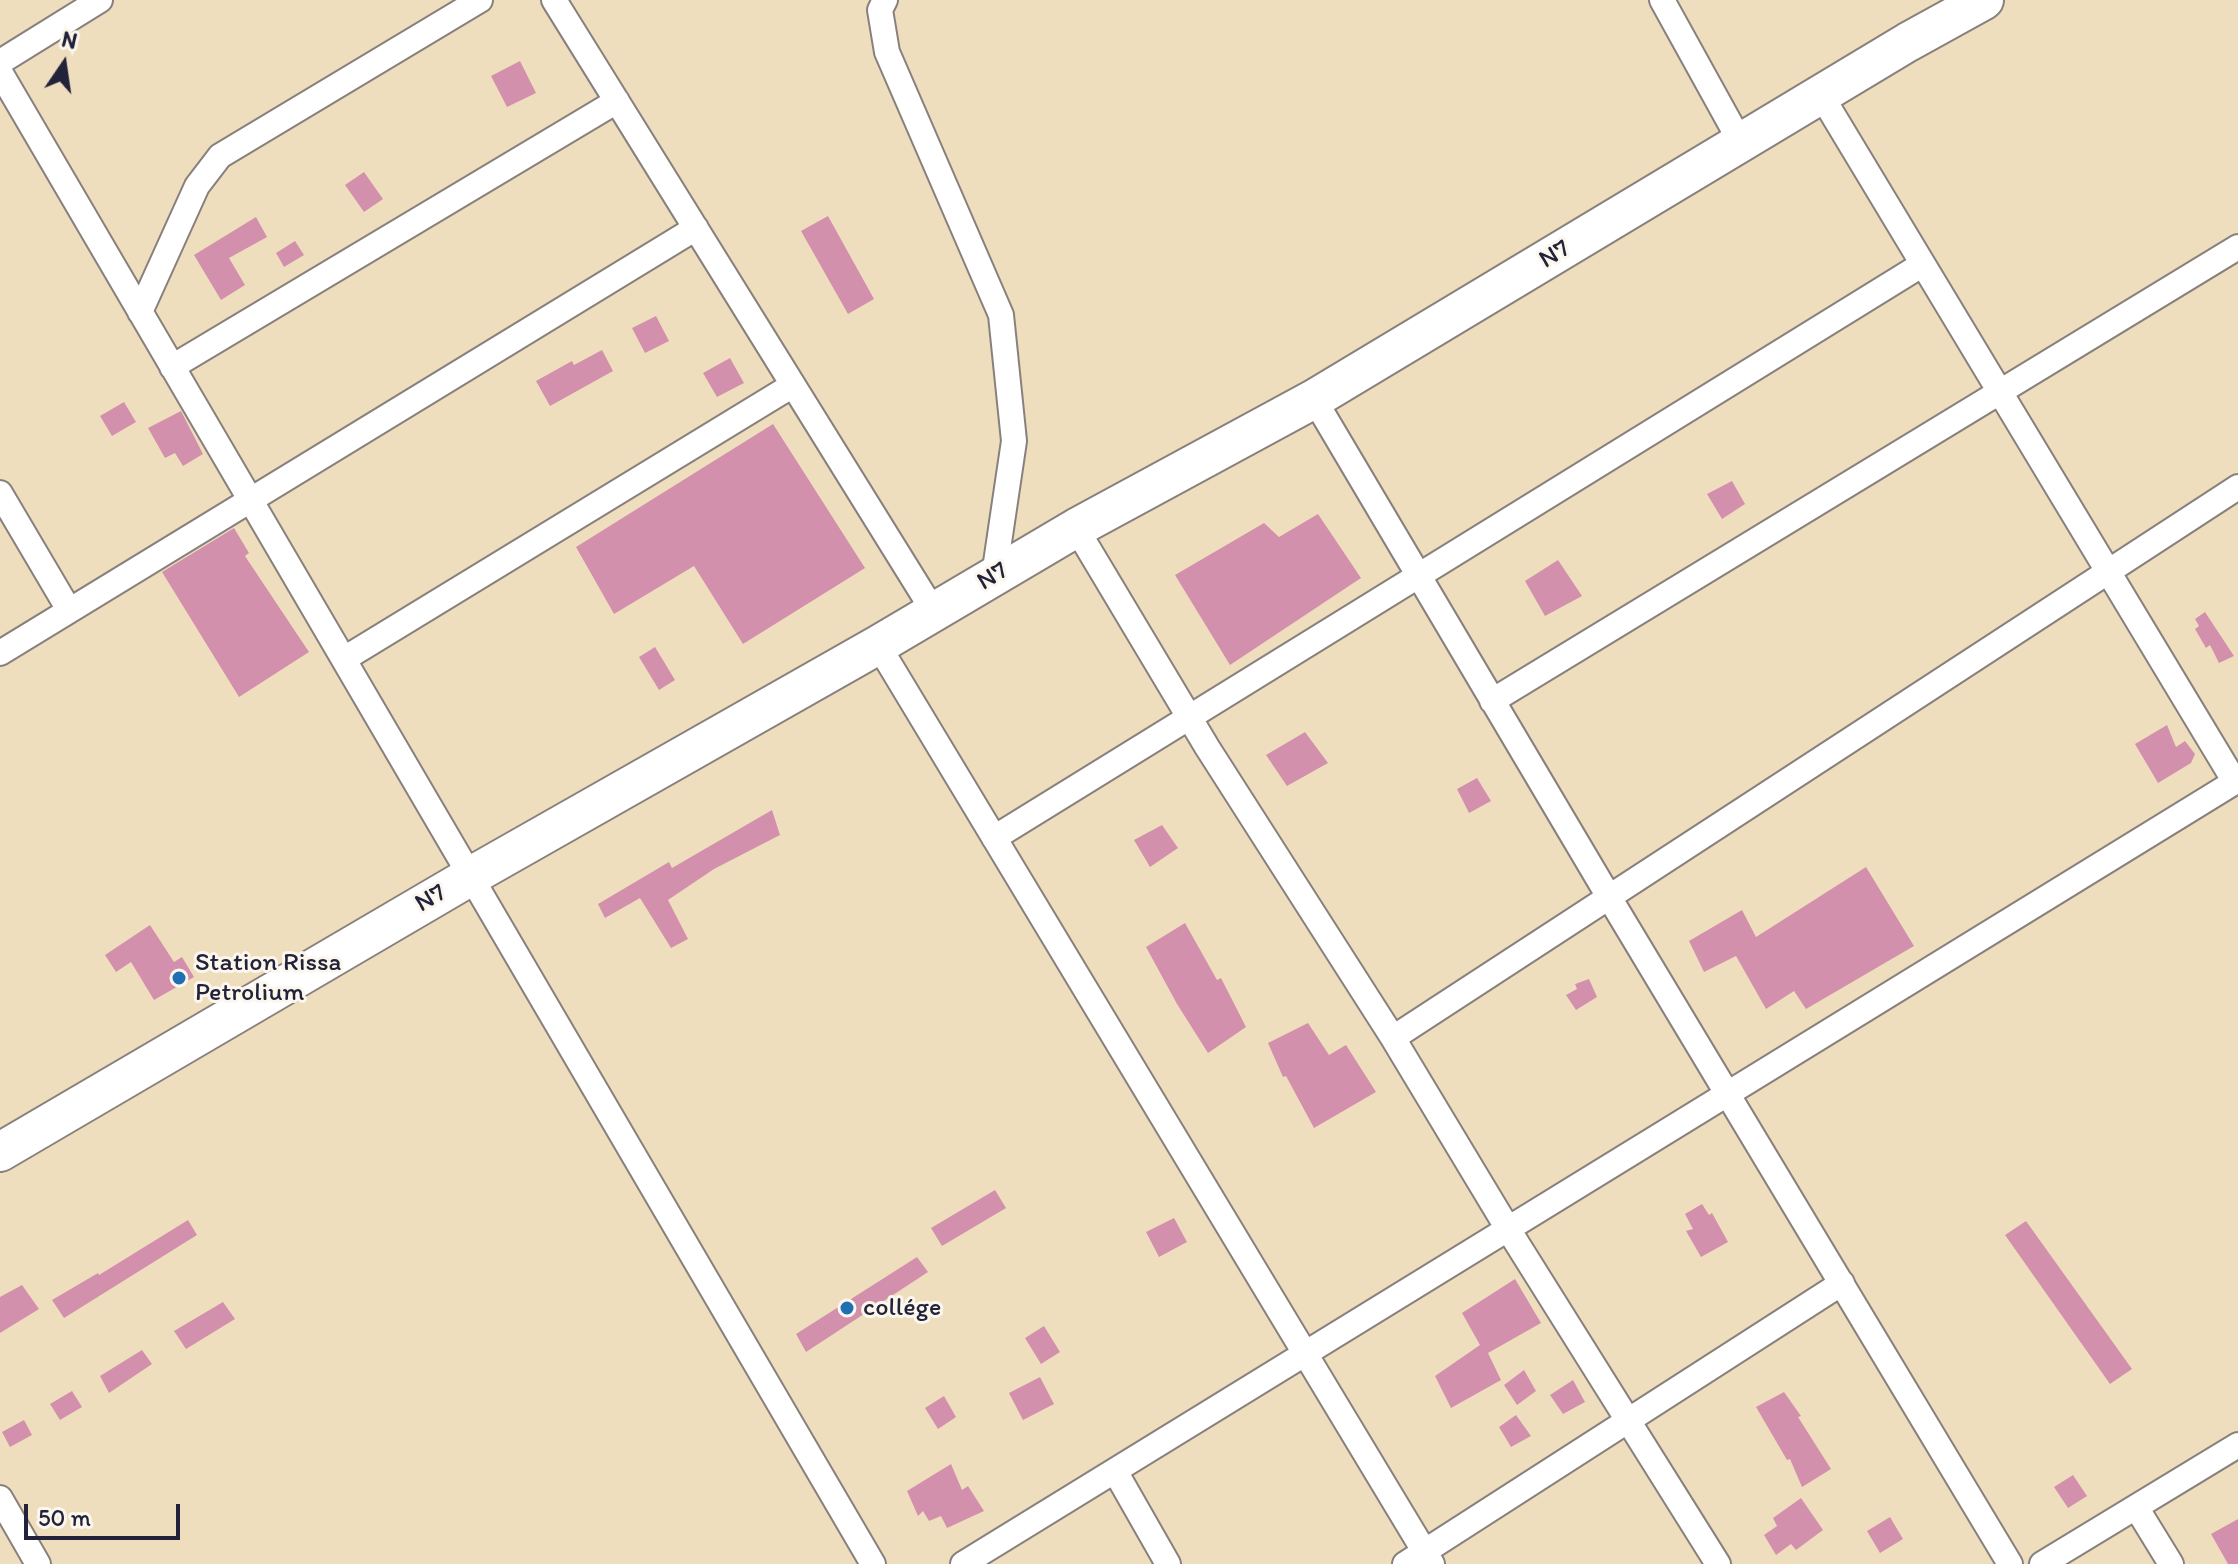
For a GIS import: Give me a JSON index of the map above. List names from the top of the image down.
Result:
{
  "streets": {
    "main road": ["N7"]
  },
  "places": ["Station Rissa Petrolium", "collége"],
  "scale_bar": "50 m",
  "north": "top"
}
